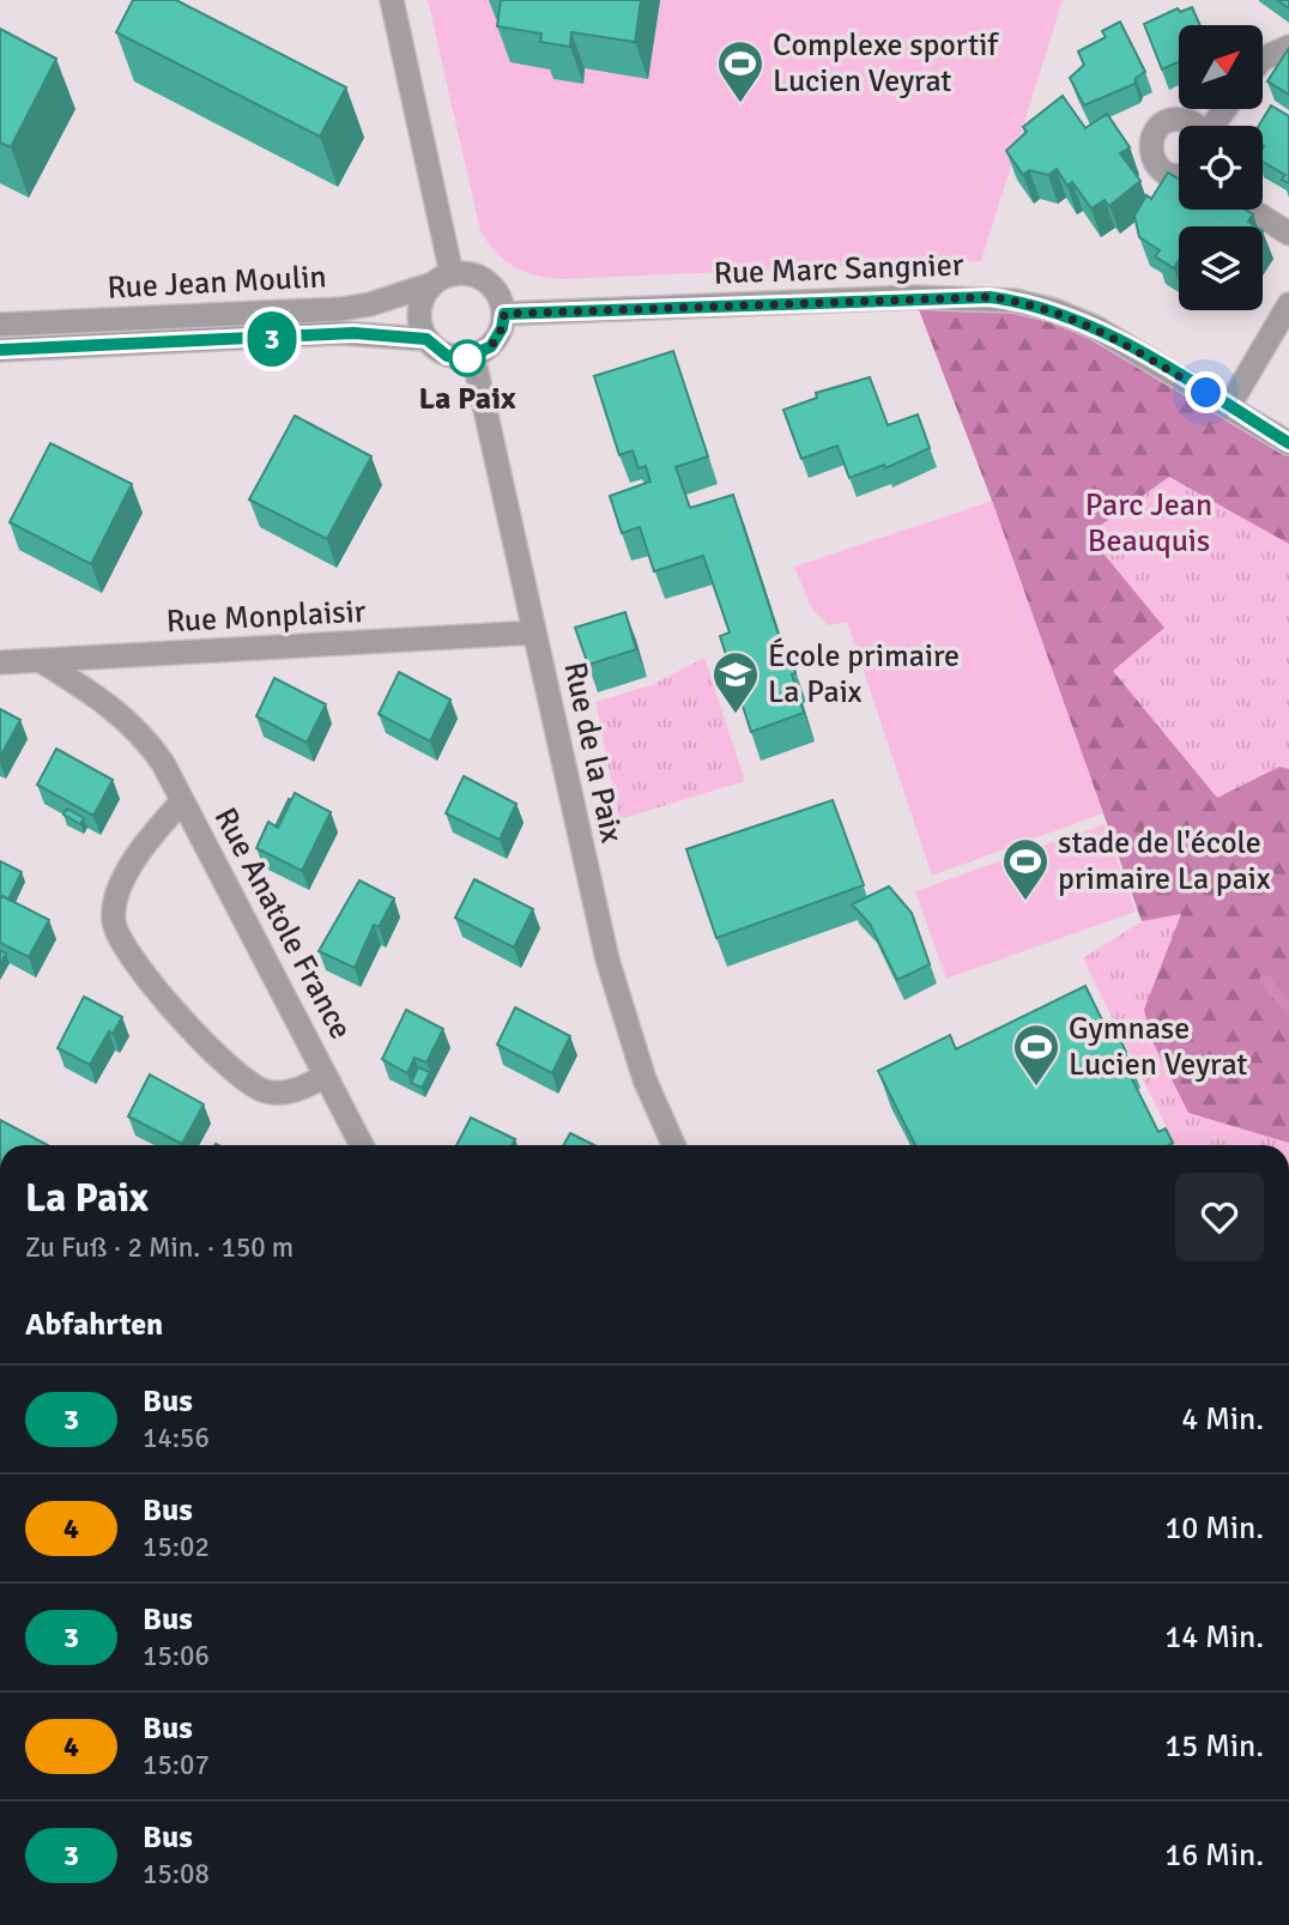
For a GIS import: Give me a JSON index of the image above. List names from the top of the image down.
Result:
{
  "streets": {
    "street": [
      "Rue Marc Sangnier",
      "Rue Jean Moulin",
      "Rue Monplaisir",
      "Rue de la Paix",
      "Rue Anatole France"
    ]
  },
  "crossings": [
    ["Rue Marc Sangnier", "Rue Jean Moulin"],
    ["Rue Marc Sangnier", "Rue de la Paix"],
    ["Rue Jean Moulin", "Rue de la Paix"],
    ["Rue Monplaisir", "Rue de la Paix"],
    ["Rue Monplaisir", "Rue Anatole France"]
  ],
  "parks": ["Parc Jean Beauquis"],
  "places": {
    "sports": ["Complexe sportif Lucien Veyrat", "stade de l'école primaire La paix", "Gymnase Lucien Veyrat"],
    "other": ["La Paix"],
    "school or university": ["École primaire La Paix"]
  },
  "lines": ["bus line 3"],
  "north": "top right",
  "page": {
    "on_map": "3",
    "heading": [
      ["La Paix", "Zu Fuß · 2 Min. · 150 m"],
      "Abfahrten"
    ],
    "list": [
      {
        "mark": "3",
        "name": "Bus",
        "note": "14:56",
        "value": "4 Min."
      },
      {
        "mark": "4",
        "name": "Bus",
        "note": "15:02",
        "value": "10 Min."
      },
      {
        "mark": "3",
        "name": "Bus",
        "note": "15:06",
        "value": "14 Min."
      },
      {
        "mark": "4",
        "name": "Bus",
        "note": "15:07",
        "value": "15 Min."
      },
      {
        "mark": "3",
        "name": "Bus",
        "note": "15:08",
        "value": "16 Min."
      }
    ]
  }
}
